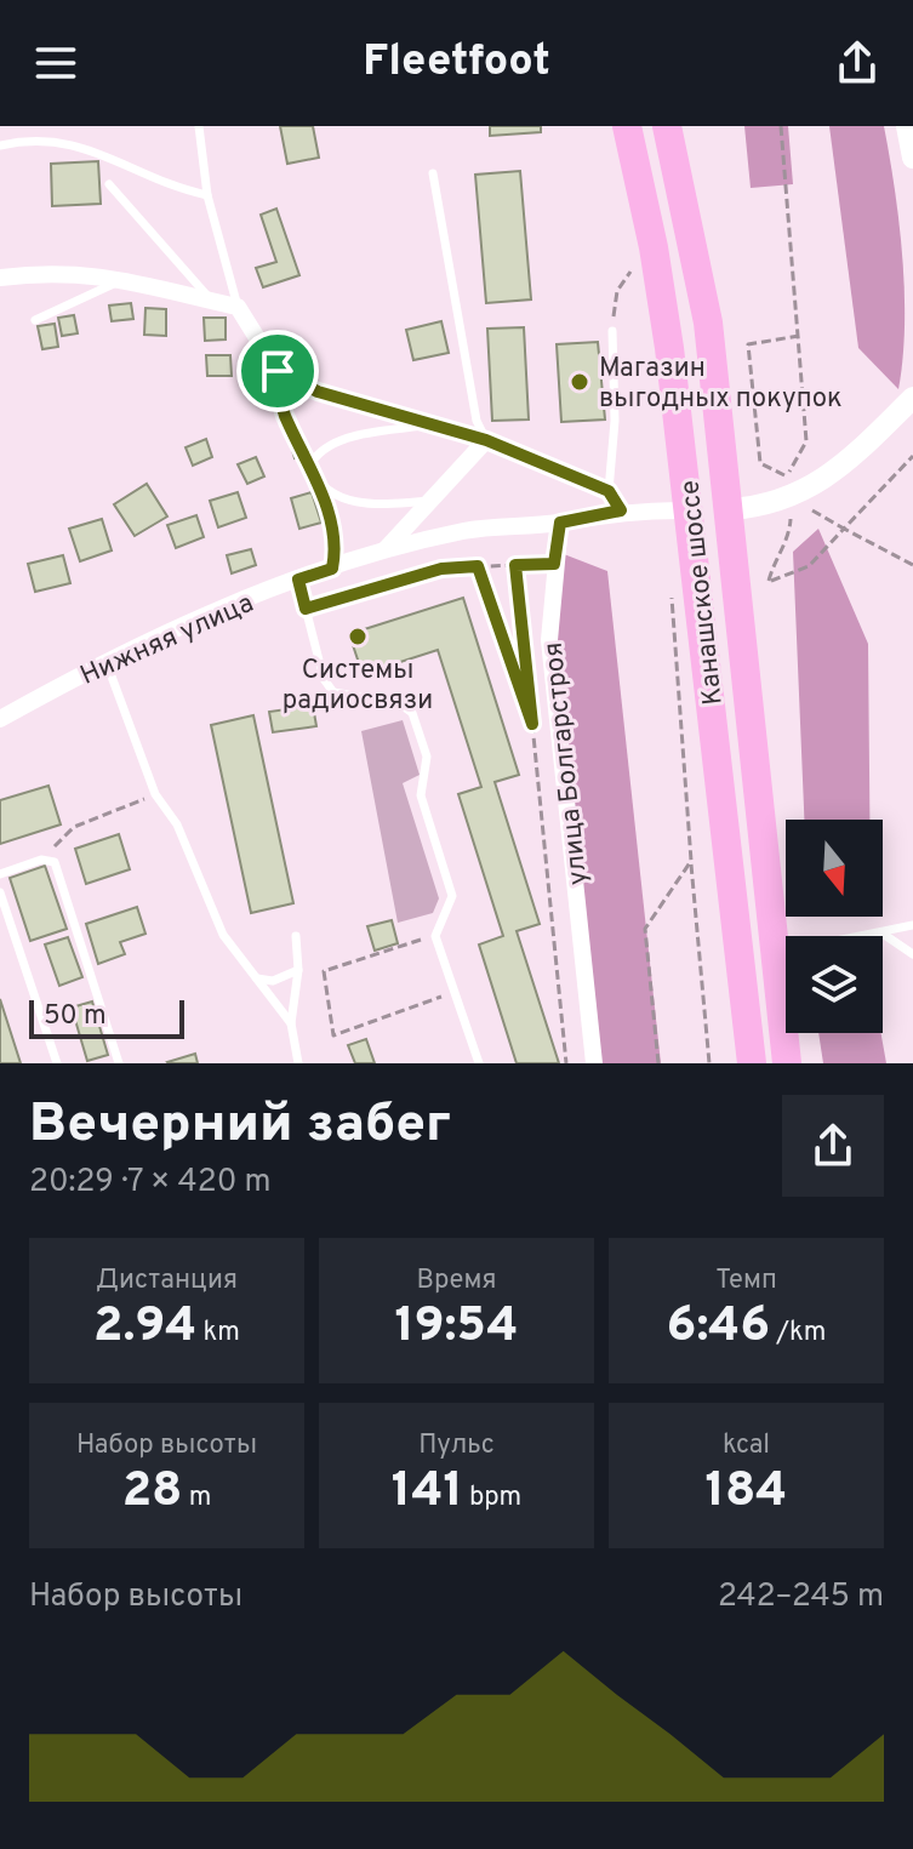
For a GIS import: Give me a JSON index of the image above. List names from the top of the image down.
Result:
{
  "streets": {
    "main road": ["Канашское шоссе"],
    "street": ["Нижняя улица", "улица Болгарстроя"]
  },
  "crossings": [
    ["Канашское шоссе", "Нижняя улица"],
    ["Нижняя улица", "улица Болгарстроя"]
  ],
  "places": ["Магазин выгодных покупок", "Системы радиосвязи"],
  "scale_bar": "50 m",
  "north": "bottom",
  "page": {
    "header": "Fleetfoot",
    "scale": "50 m",
    "heading": ["Вечерний забег", "20:29 · 7 × 420 m"],
    "stats": [
      ["Дистанция", "2.94 km"],
      ["Время", "19:54"],
      ["Темп", "6:46 /km"],
      ["Набор высоты", "28 m"],
      ["Пульс", "141 bpm"],
      ["kcal", "184"]
    ],
    "chart": ["Набор высоты", "242–245 m"]
  }
}
